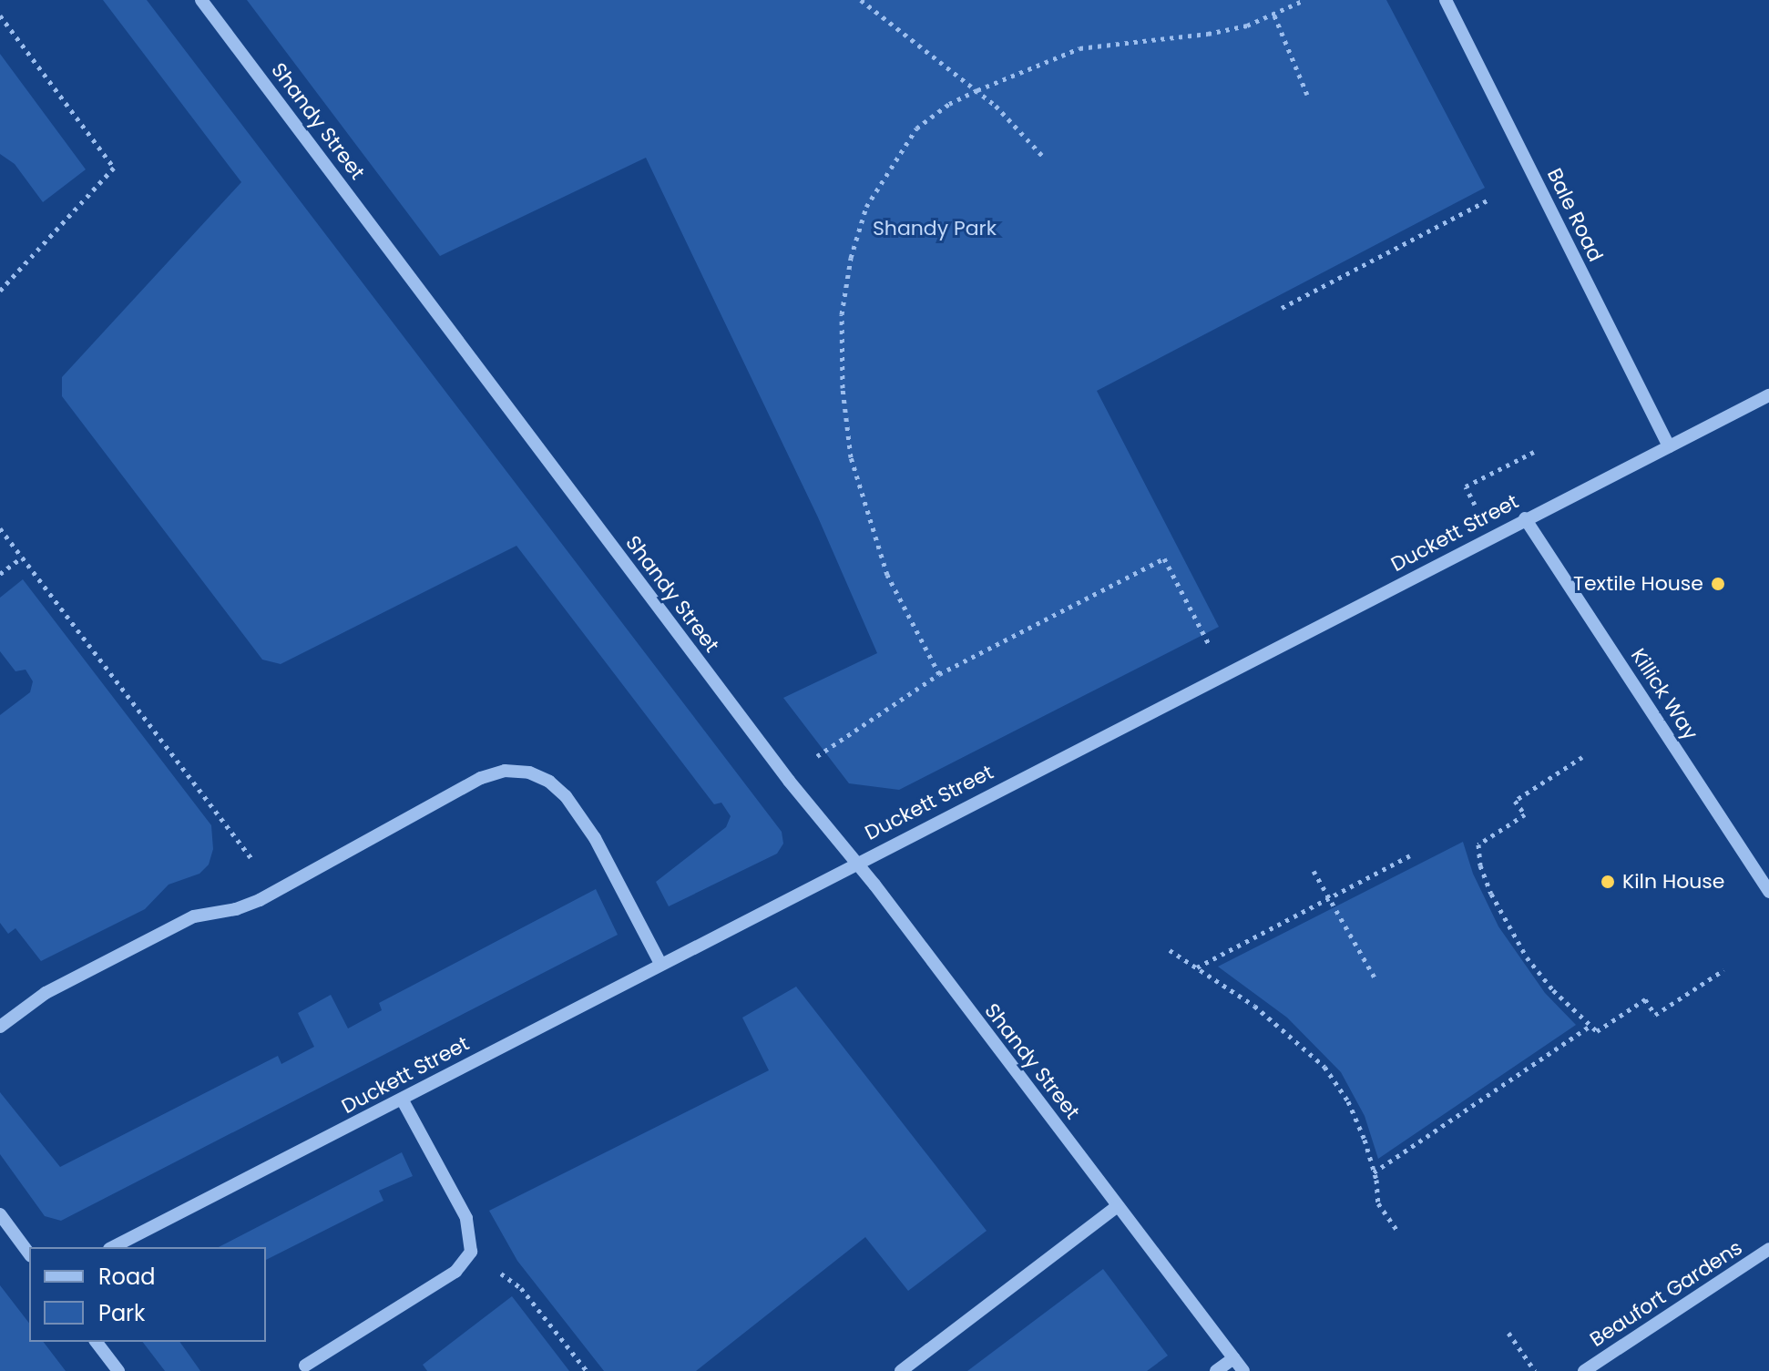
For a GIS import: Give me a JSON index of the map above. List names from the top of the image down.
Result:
{
  "streets": {
    "street": [
      "Shandy Street",
      "Bale Road",
      "Duckett Street",
      "Killick Way",
      "Beaufort Gardens"
    ]
  },
  "crossings": [
    ["Shandy Street", "Duckett Street"],
    ["Bale Road", "Duckett Street"],
    ["Duckett Street", "Killick Way"]
  ],
  "parks": ["Shandy Park"],
  "places": ["Textile House", "Kiln House"],
  "legend": ["Road", "Park"]
}
